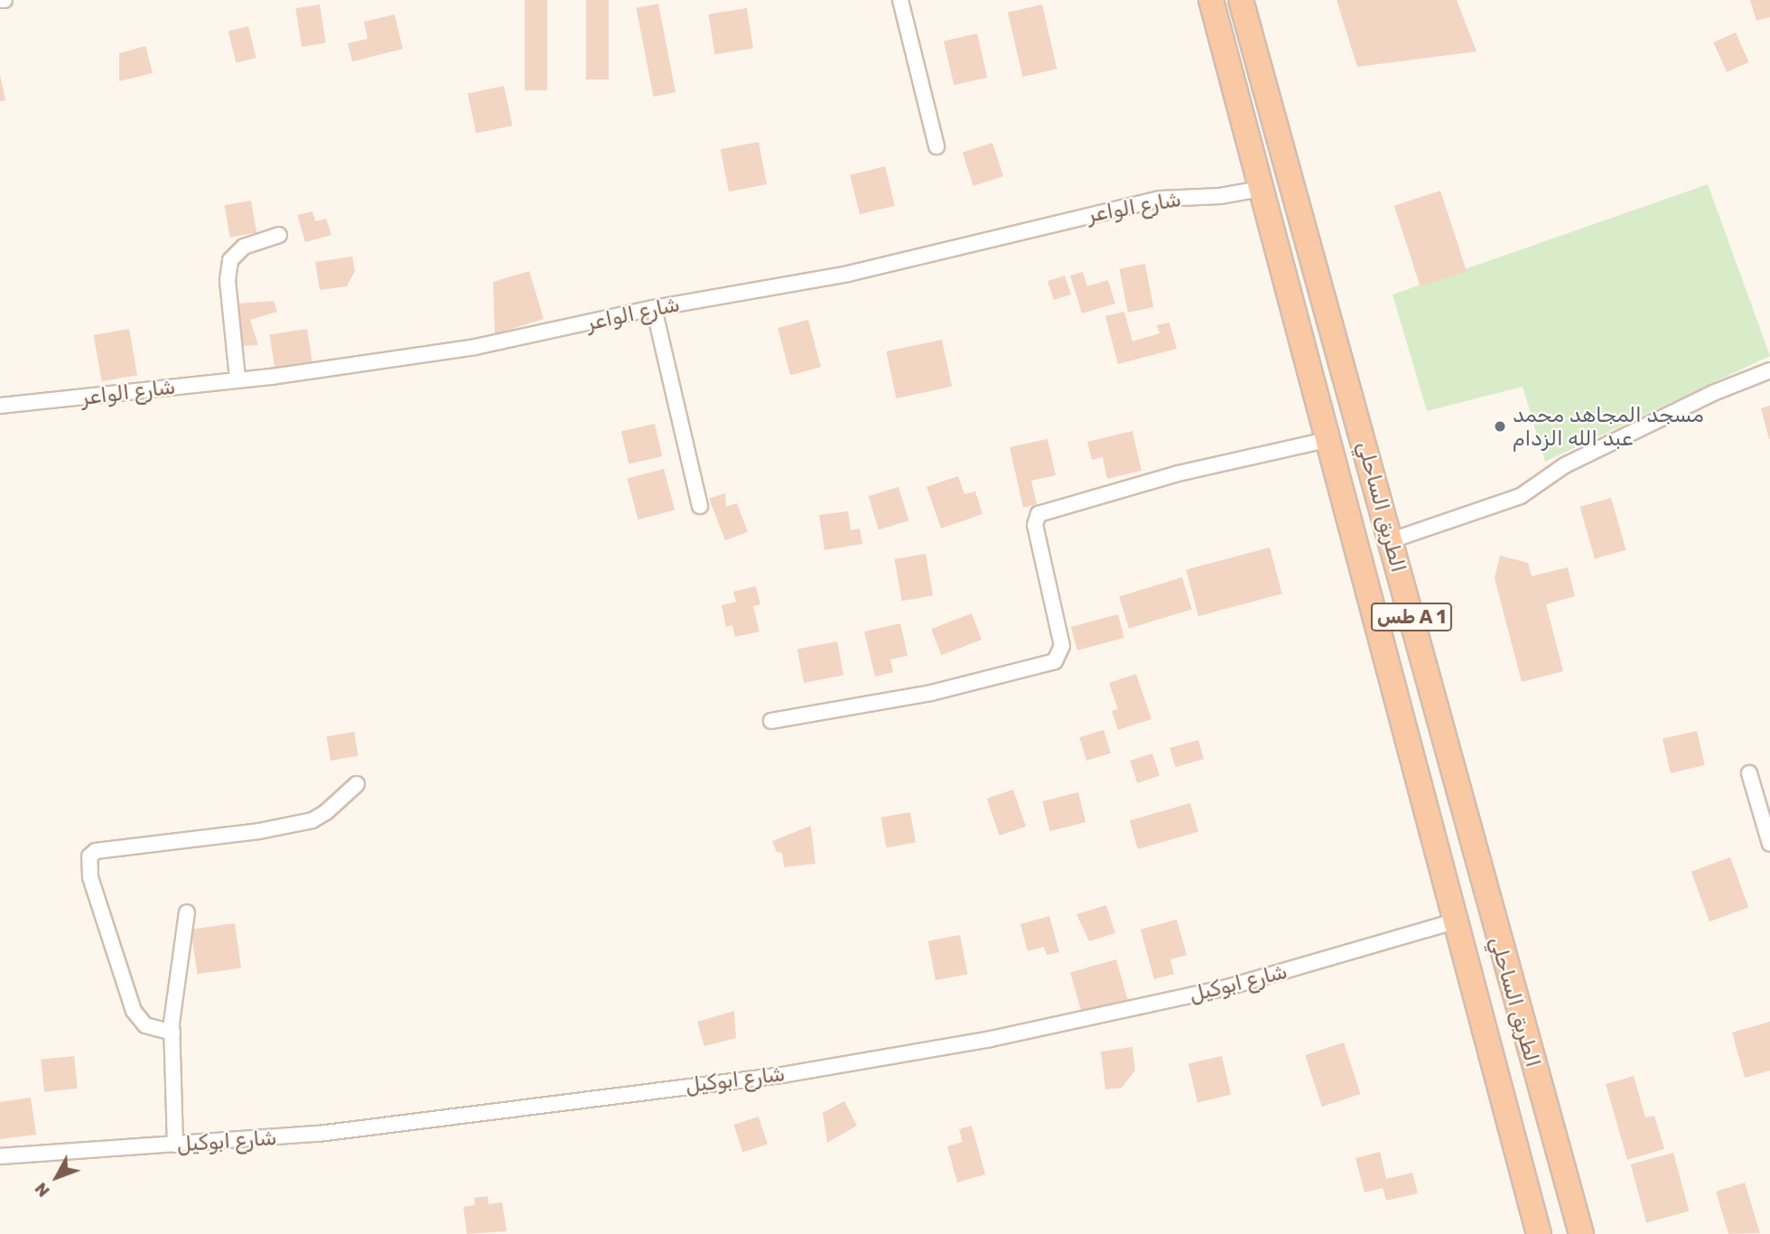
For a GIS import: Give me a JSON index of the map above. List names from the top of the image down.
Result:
{
  "streets": {
    "highway": ["الطريق الساحلي", "طس A 1"],
    "street": ["شارع الواعر", "شارع ابوكيل"]
  },
  "crossings": [
    ["شارع الواعر", "الطريق الساحلي"],
    ["الطريق الساحلي", "شارع ابوكيل"]
  ],
  "places": ["مسجد المجاهد محمد عبد الله الزدام"],
  "north": "bottom left"
}
